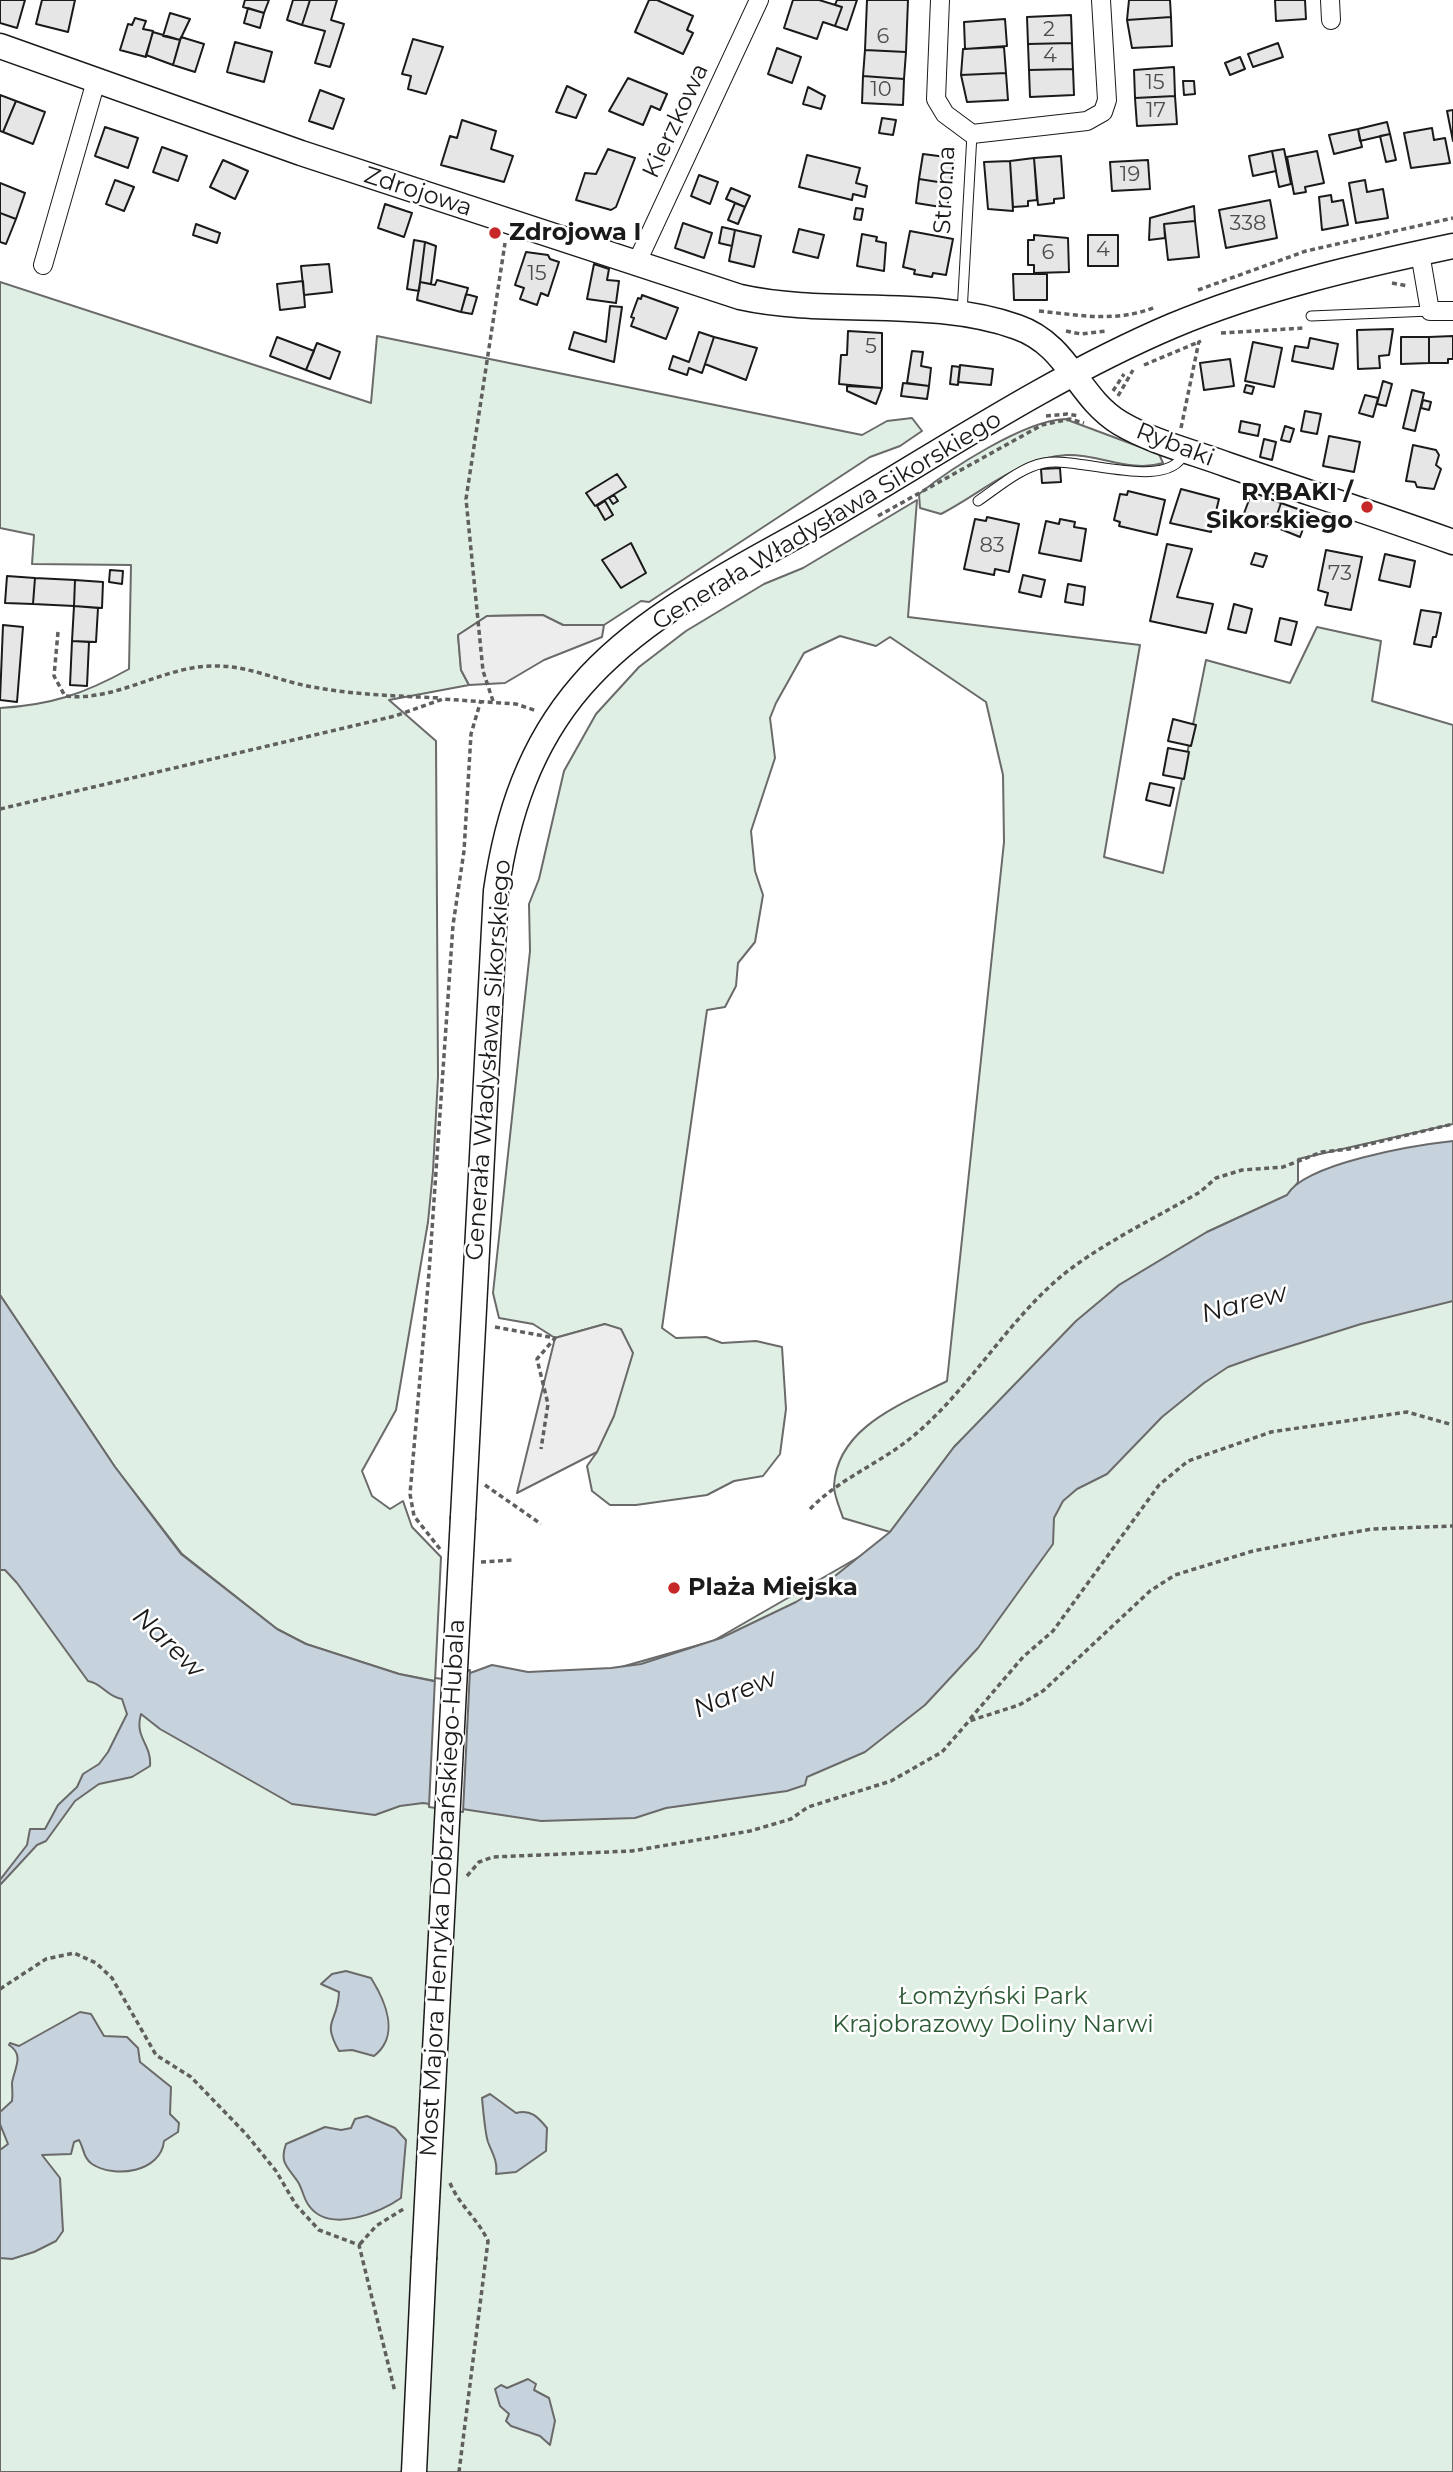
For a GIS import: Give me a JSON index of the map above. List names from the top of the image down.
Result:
{
  "streets": {
    "street": [
      "Kierzkowa",
      "Stroma",
      "Zdrojowa",
      "Rybaki",
      "Generała Władysława Sikorskiego",
      "Most Majora Henryka Dobrzańskiego-Hubala"
    ]
  },
  "crossings": [
    ["Kierzkowa", "Zdrojowa"],
    ["Stroma", "Zdrojowa"],
    ["Zdrojowa", "Rybaki"],
    ["Zdrojowa", "Generała Władysława Sikorskiego"],
    ["Rybaki", "Generała Władysława Sikorskiego"],
    ["Generała Władysława Sikorskiego", "Most Majora Henryka Dobrzańskiego-Hubala"]
  ],
  "water": ["Narew"],
  "parks": ["Łomżyński Park Krajobrazowy Doliny Narwi"],
  "places": ["Zdrojowa I", "RYBAKI / Sikorskiego", "Plaża Miejska"],
  "house_numbers": [
    "2",
    "6",
    "4",
    "15",
    "10",
    "17",
    "19",
    "338",
    "4",
    "6",
    "15",
    "5",
    "83",
    "73"
  ]
}
